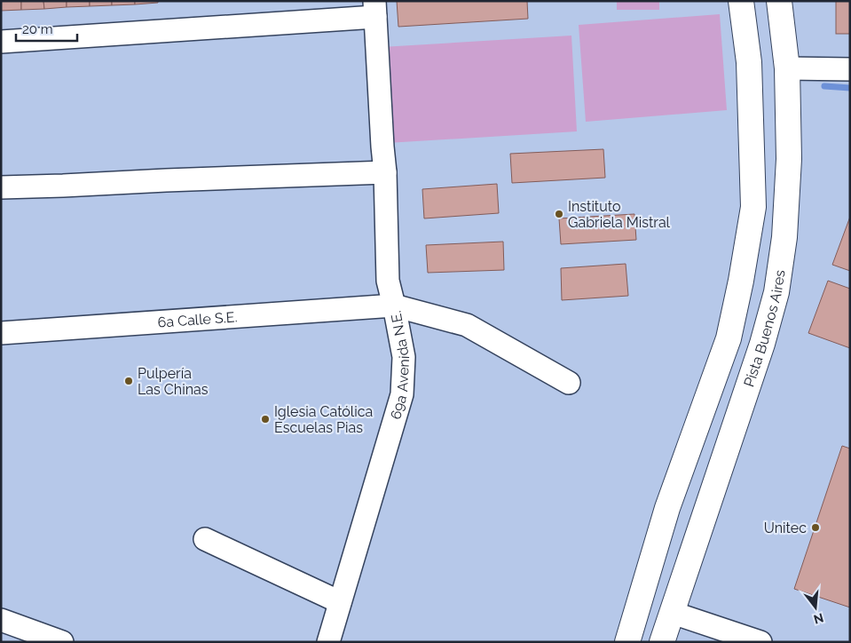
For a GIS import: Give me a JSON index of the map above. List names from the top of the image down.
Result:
{
  "streets": {
    "main road": ["Pista Buenos Aires"],
    "street": ["6a Calle S.E.", "69a Avenida N.E."]
  },
  "crossings": [
    ["6a Calle S.E.", "69a Avenida N.E."]
  ],
  "places": [
    "Instituto Gabriela Mistral",
    "Pulpería Las Chinas",
    "Iglesia Católica Escuelas Pias",
    "Unitec"
  ],
  "scale_bar": "20 m",
  "north": "bottom"
}
